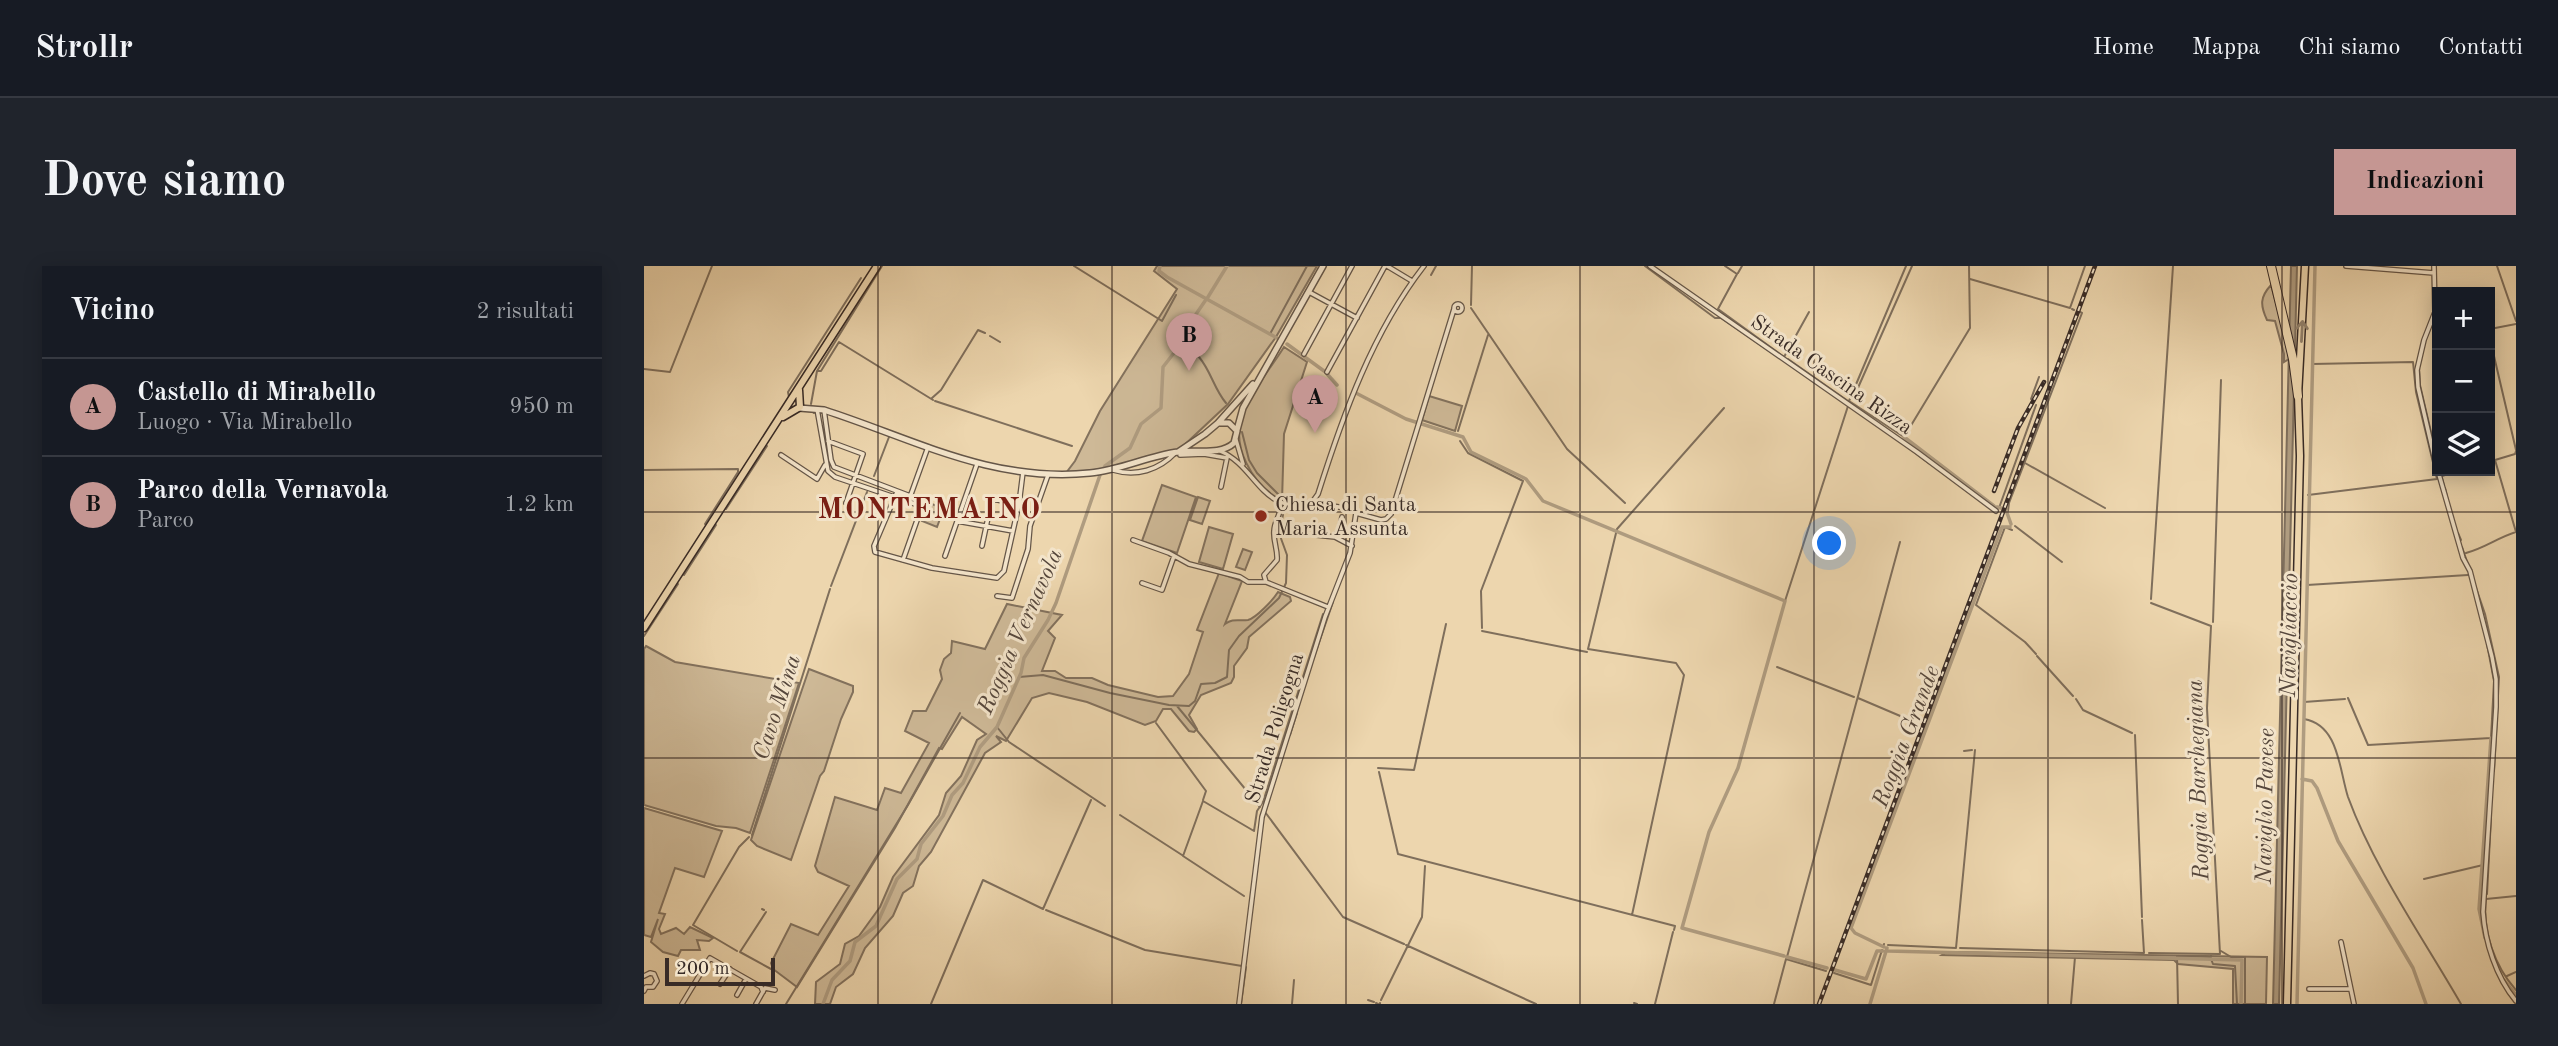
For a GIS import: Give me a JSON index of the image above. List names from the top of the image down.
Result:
{
  "streets": {
    "street": ["Strada Cascina Rizza", "Strada Poligogna"]
  },
  "districts": ["MONTEMAINO"],
  "water": [
    "Roggia Vernavola",
    "Navigliaccio",
    "Cavo Mina",
    "Roggia Grande",
    "Roggia Barchegiana",
    "Naviglio Pavese"
  ],
  "places": ["Chiesa di Santa Maria Assunta"],
  "scale_bar": "200 m",
  "page": {
    "header": "Strollr",
    "nav": [
      "Home",
      "Mappa",
      "Chi siamo",
      "Contatti"
    ],
    "buttons": "Indicazioni",
    "title": "Dove siamo",
    "heading": ["Vicino", "2 risultati"],
    "map_buttons": ["+", "−"],
    "pins": ["B", "A"],
    "list": [
      {
        "mark": "A",
        "name": "Castello di Mirabello",
        "note": "Luogo · Via Mirabello",
        "value": "950 m"
      },
      {
        "mark": "B",
        "name": "Parco della Vernavola",
        "note": "Parco",
        "value": "1.2 km"
      }
    ],
    "scale": "200 m"
  }
}
